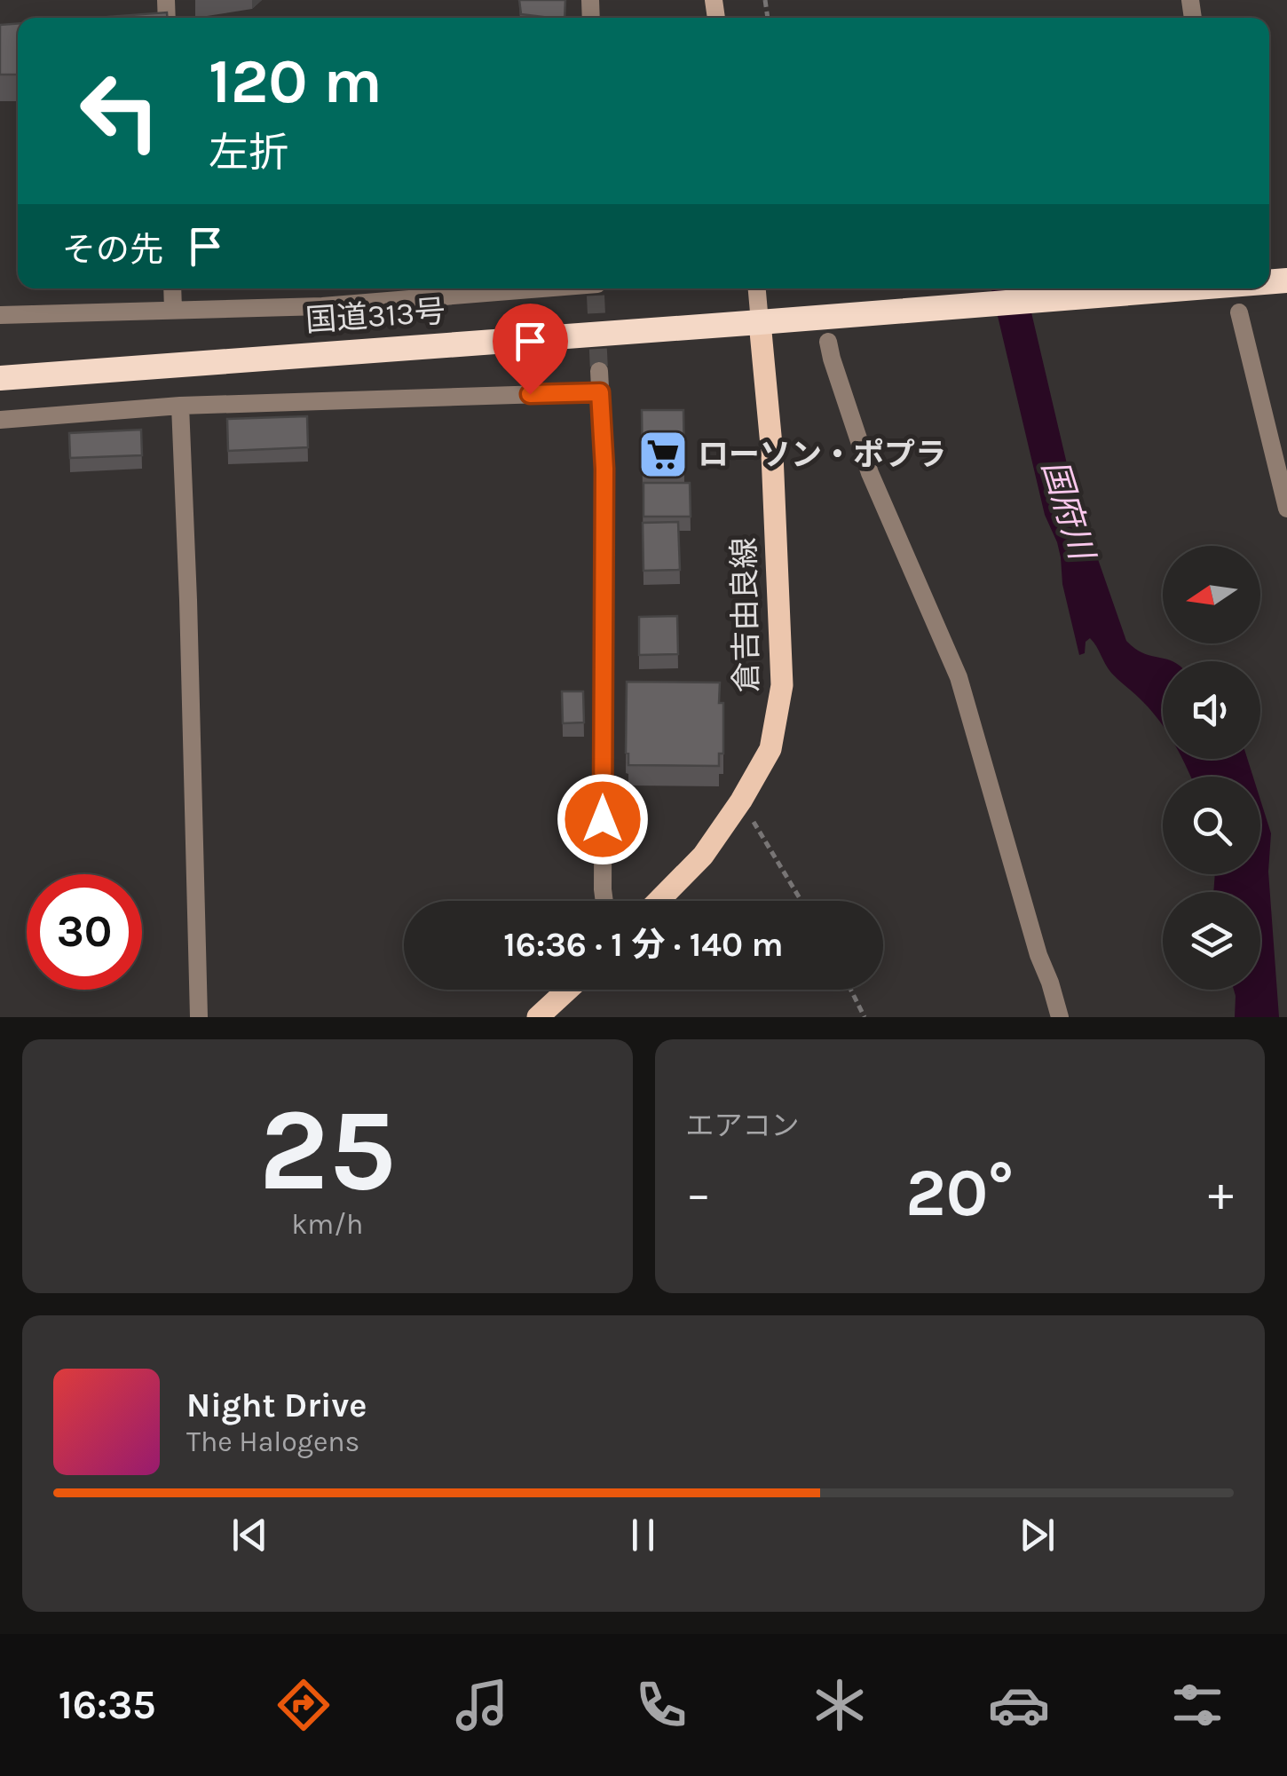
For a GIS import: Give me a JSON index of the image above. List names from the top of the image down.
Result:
{
  "streets": {
    "highway": ["国道313号"],
    "main road": ["倉吉由良線"]
  },
  "crossings": [
    ["国道313号", "倉吉由良線"]
  ],
  "water": ["国府川"],
  "places": {
    "supermarket": ["ローソン・ポプラ"]
  },
  "north": "left",
  "page": {
    "turn": ["120 m", "左折"],
    "then": "その先",
    "limit": "30",
    "trip": "16:36 · 1 分 · 140 m",
    "tile": [
      ["25", "km/h"],
      "エアコン"
    ],
    "heat": ["−", "20°", "+"],
    "song": ["Night Drive", "The Halogens"],
    "tabs": "16:35"
  }
}
